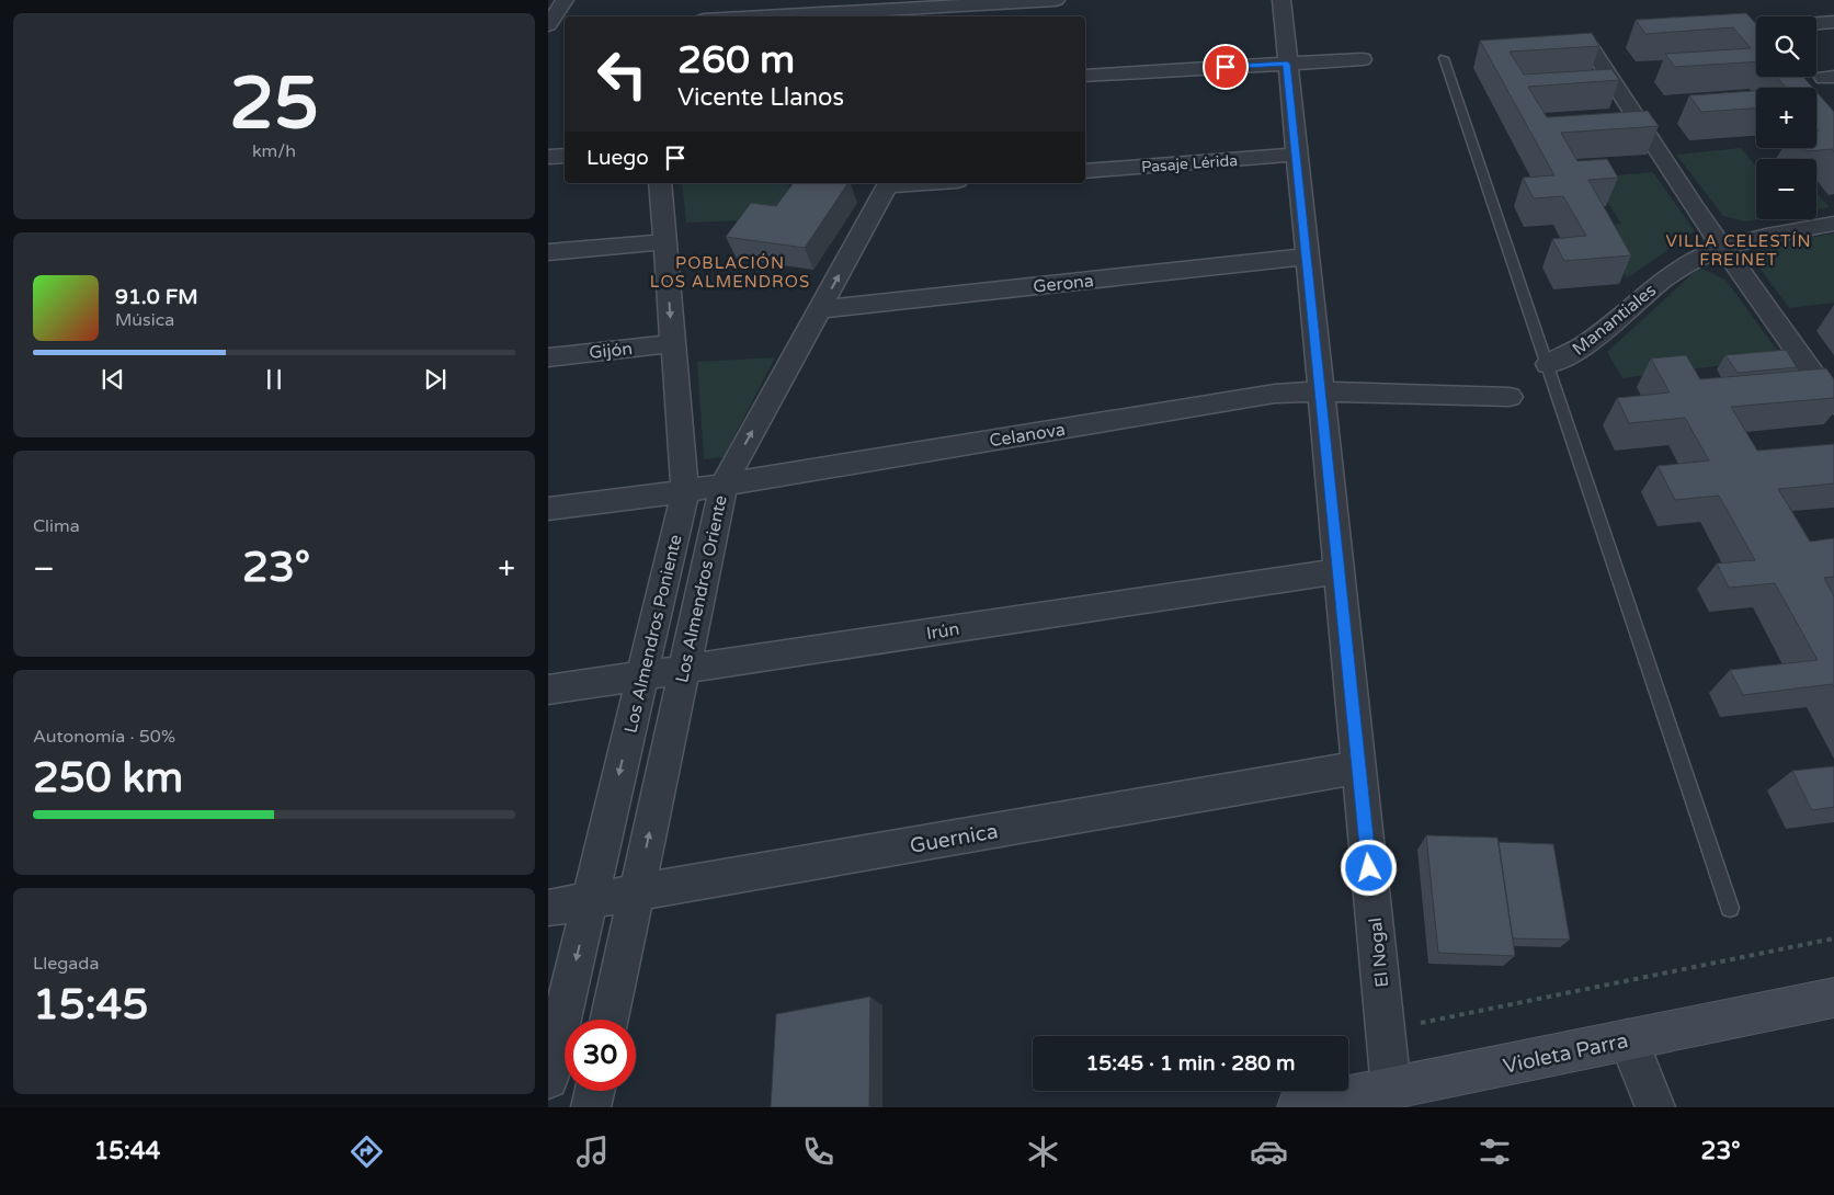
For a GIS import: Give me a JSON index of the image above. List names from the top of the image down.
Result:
{
  "streets": {
    "street": [
      "Pasaje Lérida",
      "Gerona",
      "Manantiales",
      "Gijón",
      "Celanova",
      "Los Almendros Oriente",
      "Irún",
      "Los Almendros Poniente",
      "Guernica",
      "El Nogal",
      "Violeta Parra"
    ]
  },
  "crossings": [
    ["Pasaje Lérida", "El Nogal"],
    ["Gerona", "Los Almendros Oriente"],
    ["Gerona", "El Nogal"],
    ["Gijón", "Los Almendros Poniente"],
    ["Celanova", "Los Almendros Oriente"],
    ["Celanova", "Los Almendros Poniente"],
    ["Celanova", "El Nogal"],
    ["Los Almendros Oriente", "Irún"],
    ["Los Almendros Oriente", "Guernica"],
    ["Irún", "Los Almendros Poniente"],
    ["Irún", "El Nogal"],
    ["Los Almendros Poniente", "Guernica"],
    ["Guernica", "El Nogal"],
    ["El Nogal", "Violeta Parra"]
  ],
  "one_way": ["Los Almendros Oriente", "Los Almendros Poniente"],
  "districts": ["VILLA CELESTÍN FREINET", "POBLACIÓN LOS ALMENDROS"],
  "page": {
    "tile": [
      ["25", "km/h"],
      "Clima",
      ["Autonomía · 50%", "250 km"],
      ["Llegada", "15:45"]
    ],
    "map_buttons": ["+", "−"],
    "turn": ["260 m", "Vicente Llanos"],
    "then": "Luego",
    "song": ["91.0 FM", "Música"],
    "heat": ["−", "23°", "+"],
    "limit": "30",
    "trip": "15:45 · 1 min · 280 m",
    "tabs": ["15:44", "23°"]
  }
}
